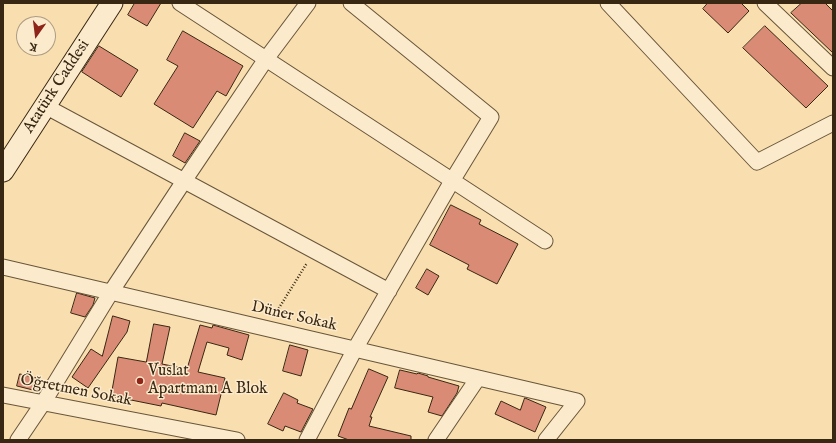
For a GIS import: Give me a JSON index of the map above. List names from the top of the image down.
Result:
{
  "streets": {
    "street": ["Atatürk Caddesi", "Düner Sokak", "Öğretmen Sokak"]
  },
  "places": ["Vuslat Apartmanı A Blok"],
  "north": "bottom"
}
